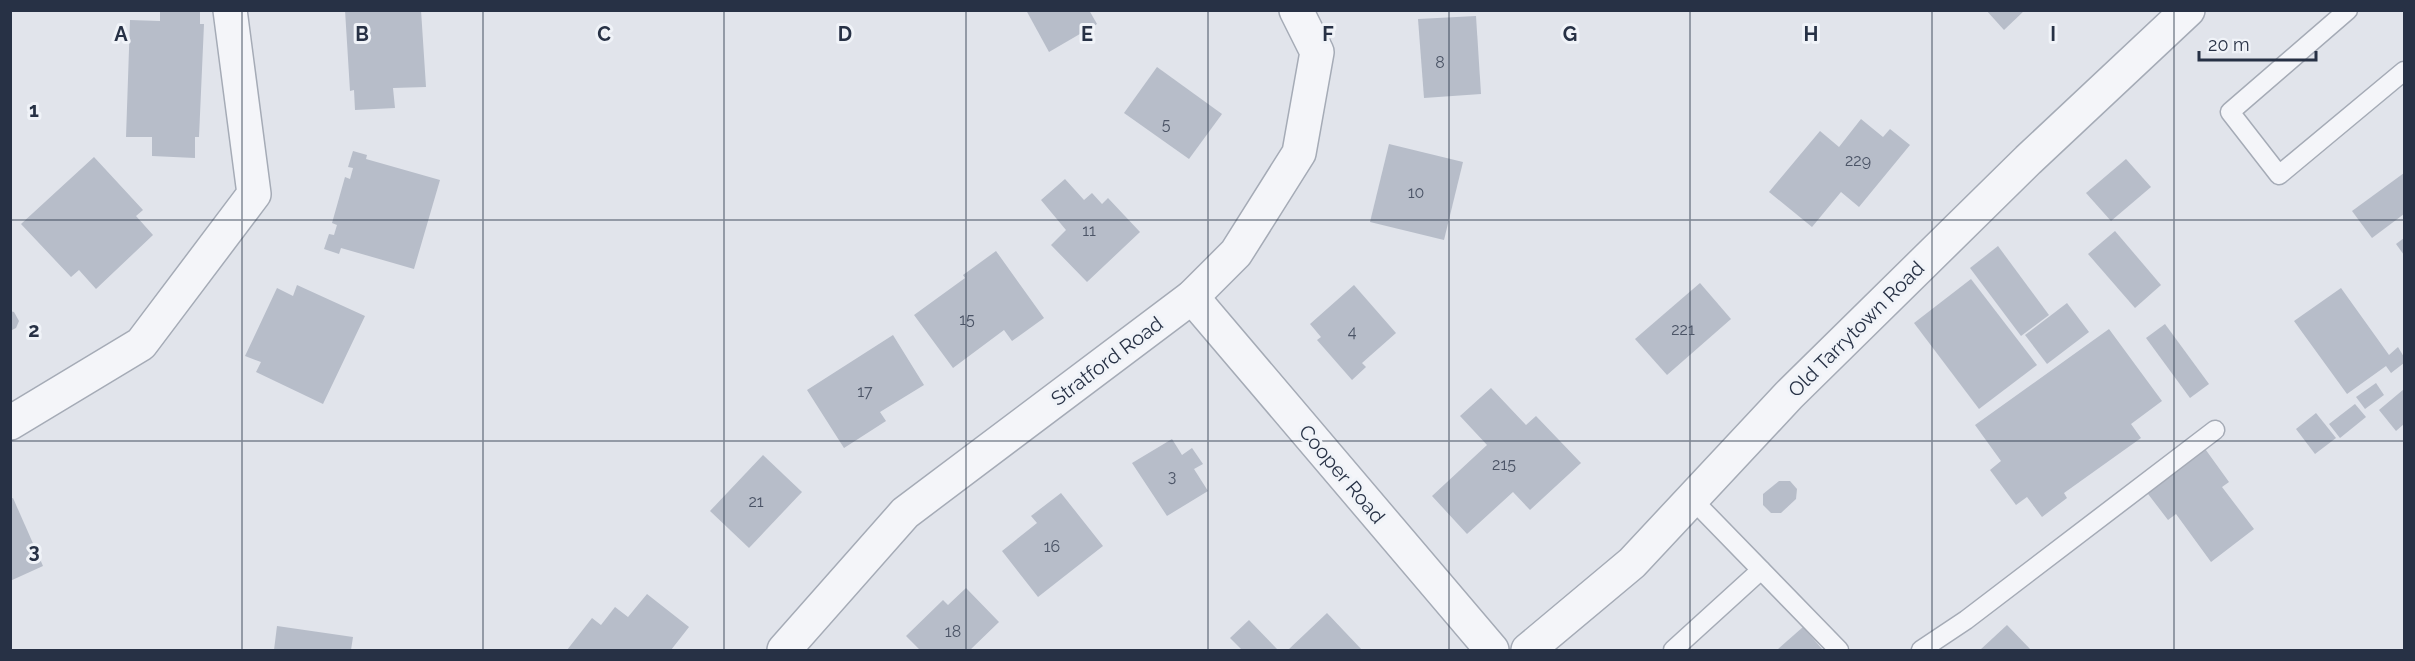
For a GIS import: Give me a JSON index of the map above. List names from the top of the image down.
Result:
{
  "streets": {
    "street": ["Old Tarrytown Road", "Stratford Road", "Cooper Road"]
  },
  "crossings": [
    ["Stratford Road", "Cooper Road"]
  ],
  "house_numbers": [
    "8",
    "5",
    "229",
    "10",
    "11",
    "15",
    "221",
    "4",
    "17",
    "215",
    "3",
    "21",
    "16",
    "18"
  ],
  "scale_bar": "20 m",
  "grid": {
    "columns": [
      "A",
      "B",
      "C",
      "D",
      "E",
      "F",
      "G",
      "H",
      "I"
    ],
    "rows": ["1", "2", "3"]
  }
}
